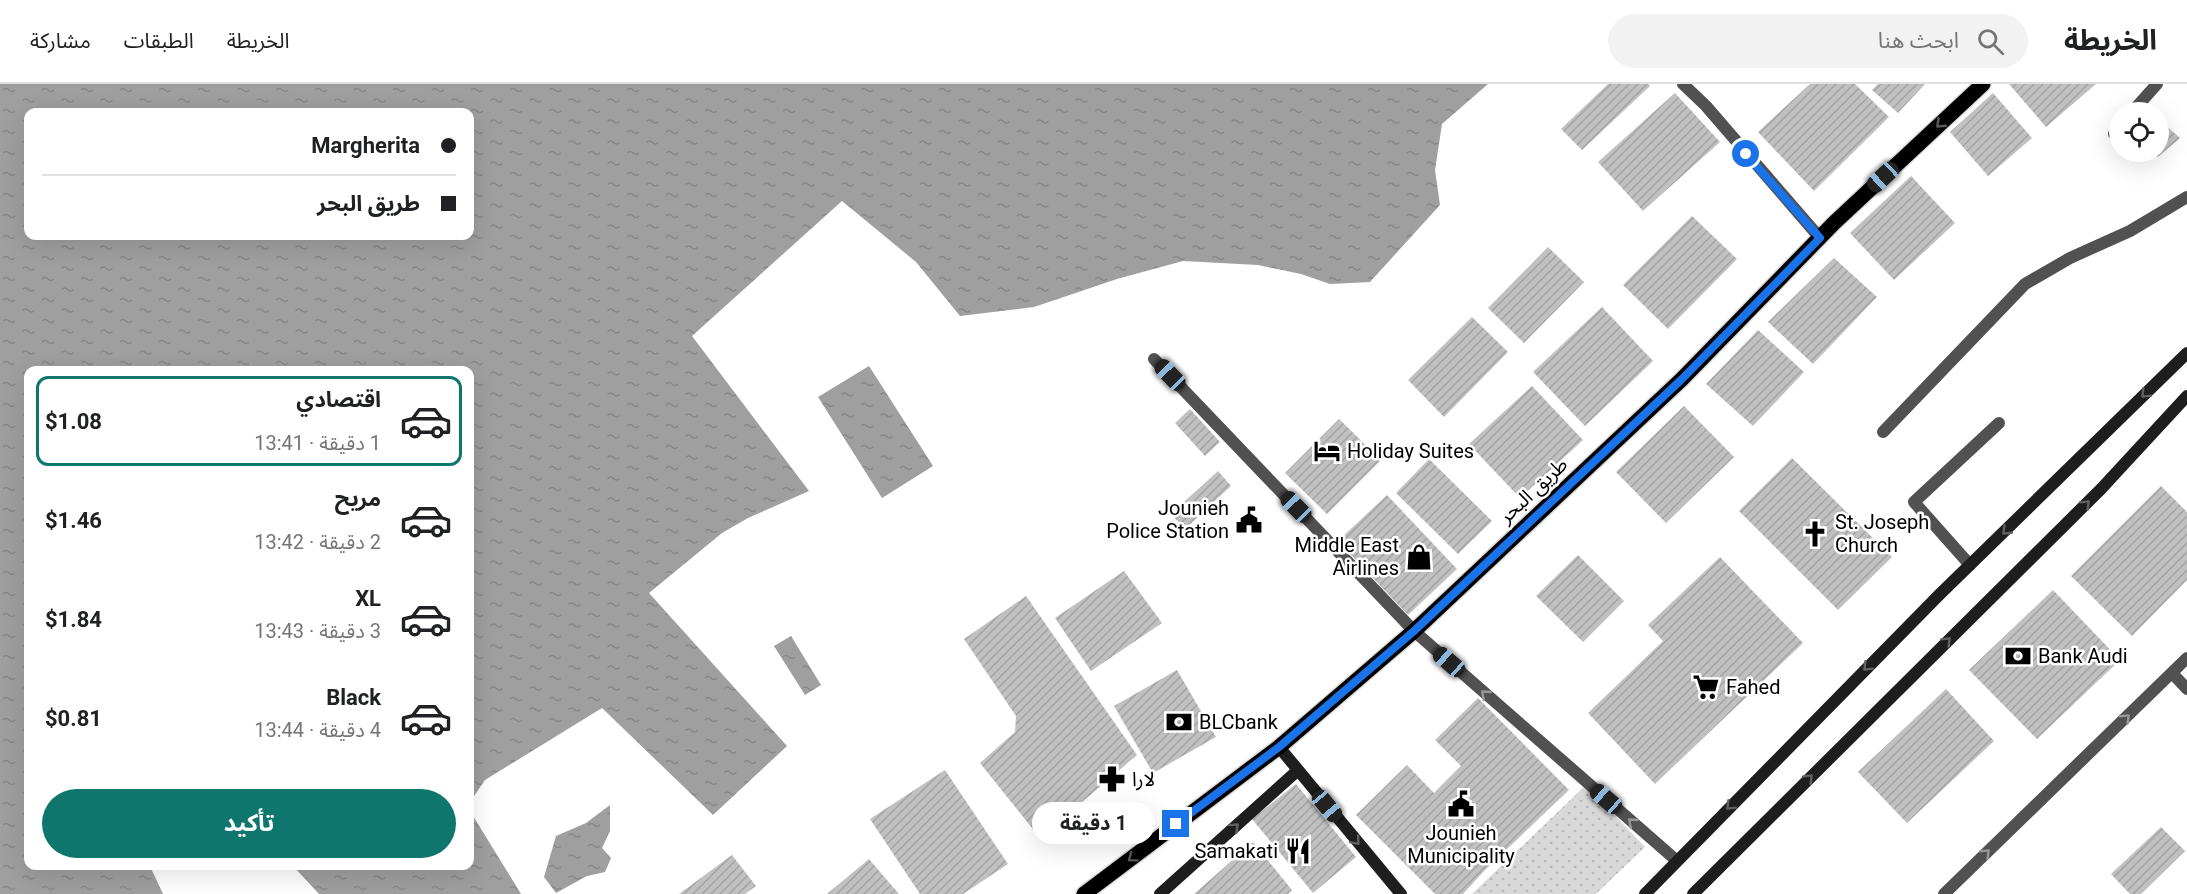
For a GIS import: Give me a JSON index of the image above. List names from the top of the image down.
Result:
{
  "streets": {
    "main road": ["طريق البحر"]
  },
  "places": {
    "hotel": ["Holiday Suites"],
    "public building": ["Jounieh Police Station", "Jounieh Municipality"],
    "church": ["St. Joseph Church"],
    "shop": ["Middle East Airlines"],
    "bank": ["Bank Audi", "BLCbank"],
    "supermarket": ["Fahed"],
    "pharmacy": ["لارا"],
    "restaurant": ["Samakati"]
  },
  "page": {
    "header": "الخريطة",
    "search": "ابحث هنا",
    "nav": ["الخريطة", "الطبقات", "مشاركة"],
    "banner": ["Margherita", "طريق البحر"],
    "list": [
      {
        "name": "اقتصادي",
        "note": "1 دقيقة · 13:41",
        "value": "$1.08"
      },
      {
        "name": "مريح",
        "note": "2 دقيقة · 13:42",
        "value": "$1.46"
      },
      {
        "name": "XL",
        "note": "3 دقيقة · 13:43",
        "value": "$1.84"
      },
      {
        "name": "Black",
        "note": "4 دقيقة · 13:44",
        "value": "$0.81"
      }
    ],
    "buttons": "تأكيد",
    "bubble": "1 دقيقة"
  }
}
